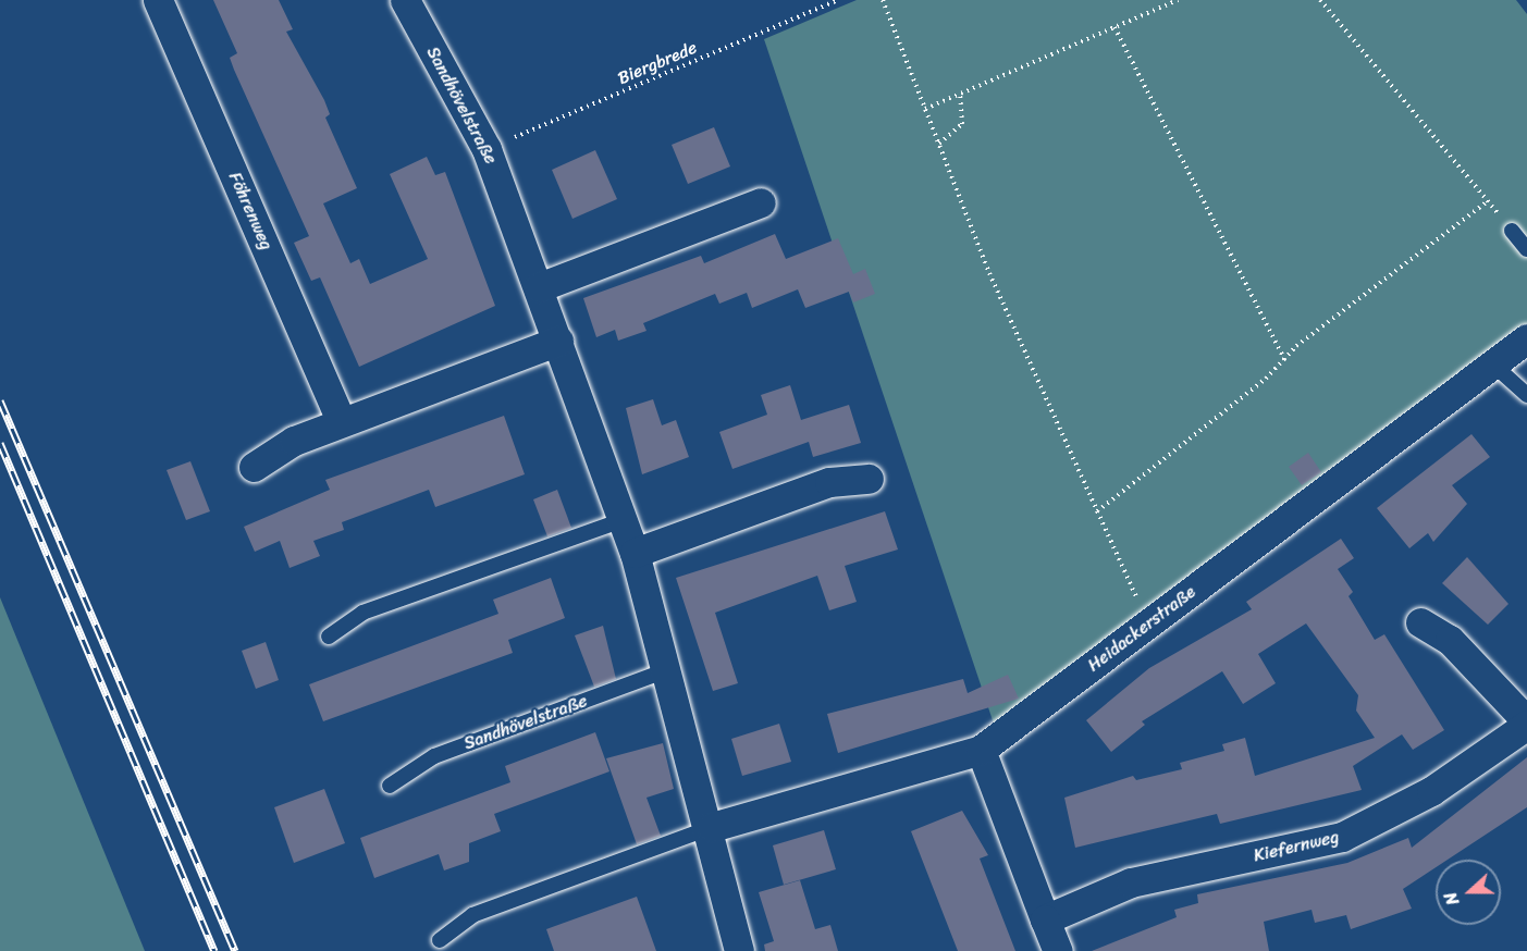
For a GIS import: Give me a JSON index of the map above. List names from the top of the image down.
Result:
{
  "streets": {
    "street": [
      "Sandhövelstraße",
      "Föhrenweg",
      "Heidackerstraße",
      "Kiefernweg"
    ],
    "path": ["Biergbrede"]
  },
  "crossings": [
    ["Biergbrede", "Sandhövelstraße"],
    ["Sandhövelstraße", "Heidackerstraße"]
  ],
  "north": "left"
}
